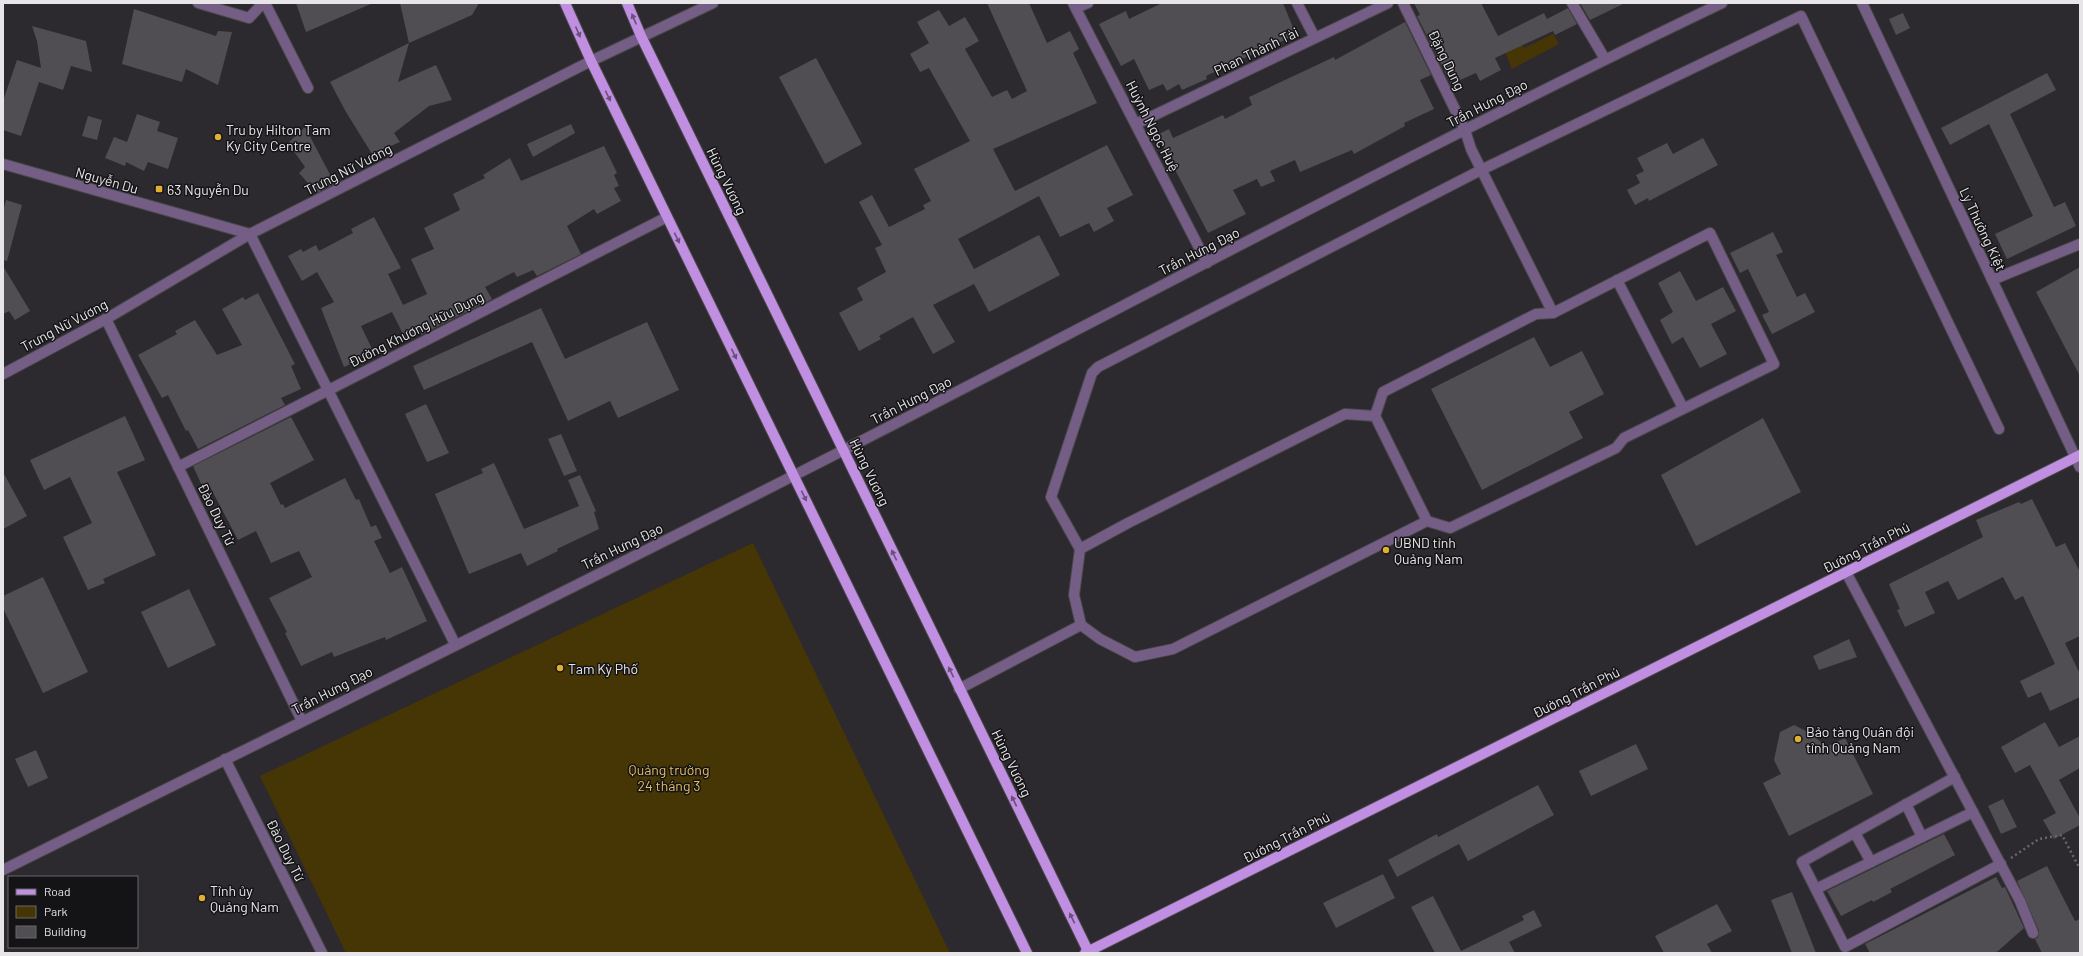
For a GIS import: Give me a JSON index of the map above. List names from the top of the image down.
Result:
{
  "streets": {
    "main road": ["Hùng Vương", "Đường Trần Phú"],
    "street": [
      "Phan Thành Tài",
      "Đặng Dung",
      "Trần Hưng Đạo",
      "Huỳnh Ngọc Huệ",
      "Trưng Nữ Vương",
      "Nguyễn Du",
      "Lý Thường Kiệt",
      "Đường Khương Hữu Dụng",
      "Đào Duy Từ"
    ]
  },
  "crossings": [
    ["Phan Thành Tài", "Huỳnh Ngọc Huệ"],
    ["Đặng Dung", "Trần Hưng Đạo"],
    ["Trần Hưng Đạo", "Huỳnh Ngọc Huệ"],
    ["Trần Hưng Đạo", "Hùng Vương"],
    ["Trần Hưng Đạo", "Đào Duy Từ"],
    ["Trưng Nữ Vương", "Nguyễn Du"],
    ["Trưng Nữ Vương", "Hùng Vương"],
    ["Trưng Nữ Vương", "Đào Duy Từ"],
    ["Hùng Vương", "Đường Trần Phú"],
    ["Lý Thường Kiệt", "Đường Trần Phú"],
    ["Đường Khương Hữu Dụng", "Đào Duy Từ"]
  ],
  "parks": ["Quảng trường 24 tháng 3"],
  "places": {
    "other": [
      "Tru by Hilton Tam Ky City Centre",
      "UBND tỉnh Quảng Nam",
      "Tam Kỳ Phố",
      "Bảo tàng Quân đội tỉnh Quảng Nam",
      "Tỉnh ủy Quảng Nam"
    ],
    "transit": ["63 Nguyễn Du"]
  },
  "legend": ["Road", "Park", "Building"]
}
